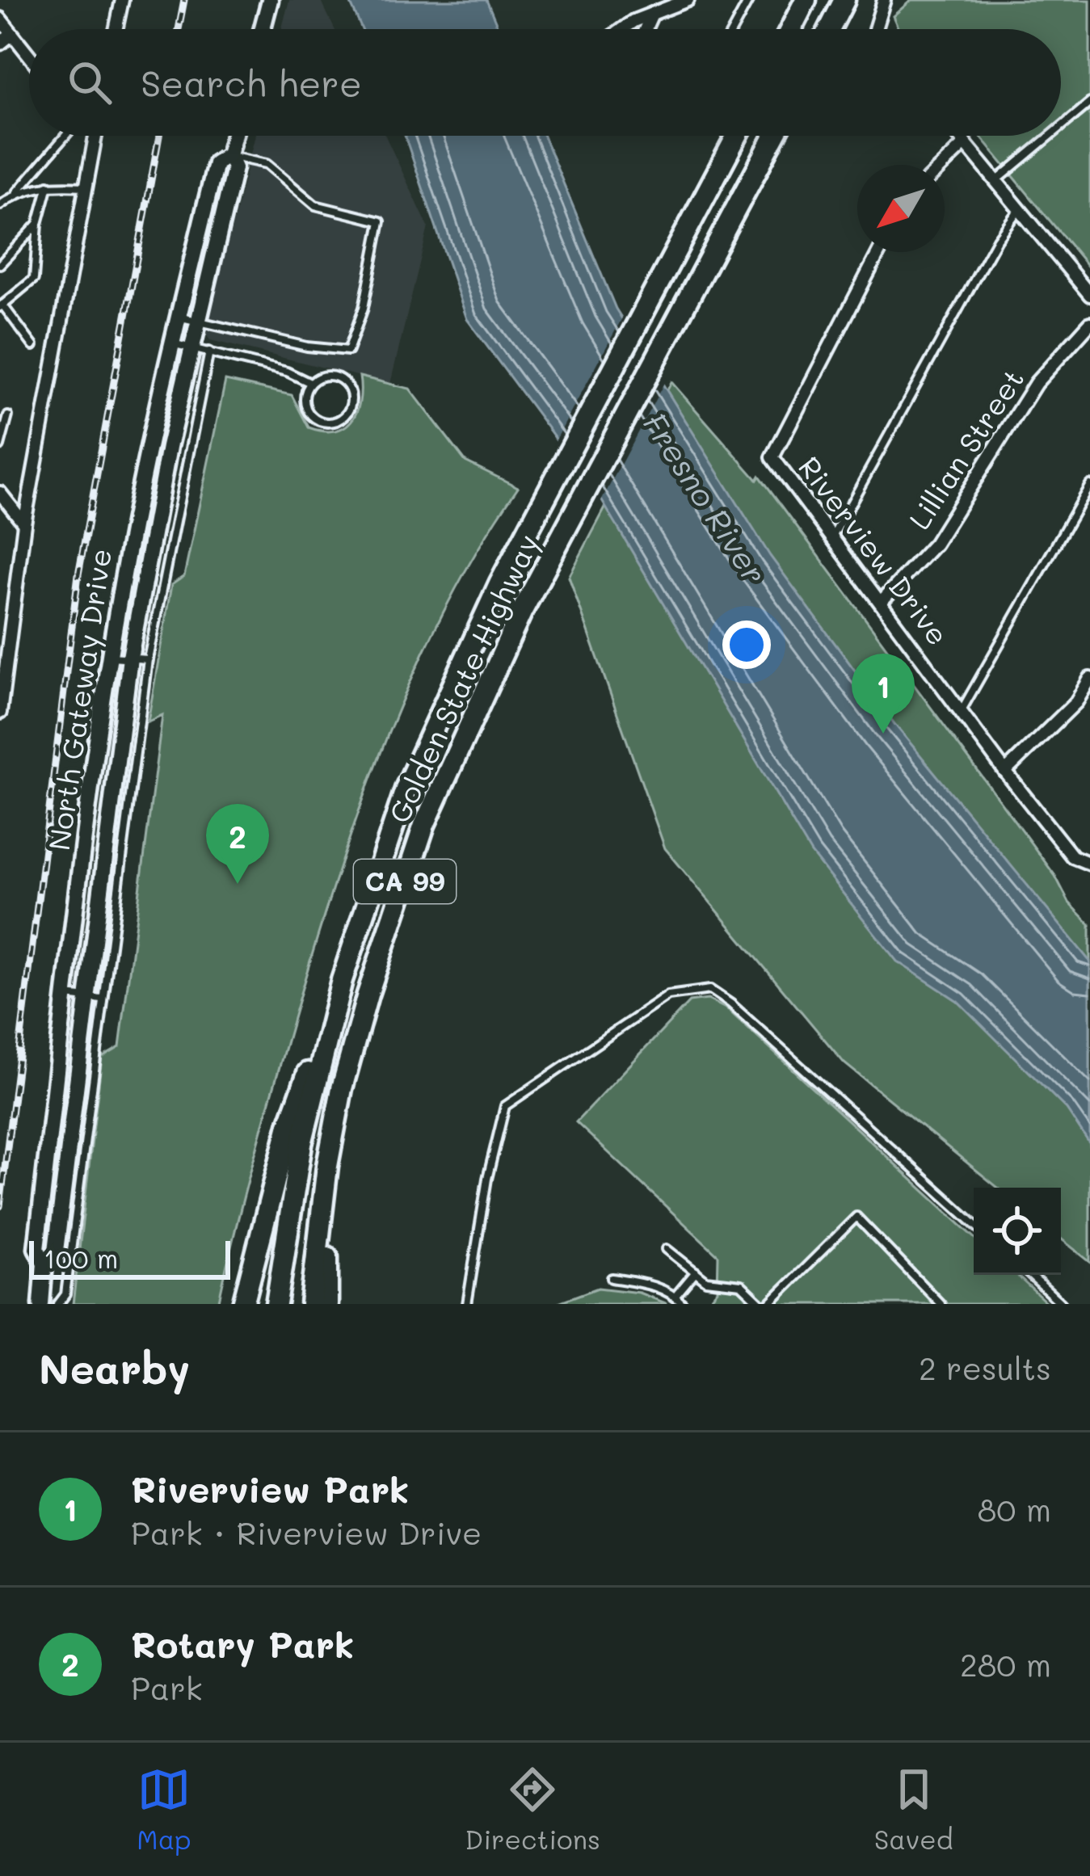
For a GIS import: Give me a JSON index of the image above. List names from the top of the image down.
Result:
{
  "streets": {
    "highway": ["Golden State Highway", "CA 99"],
    "main road": ["North Gateway Drive"],
    "street": ["Lillian Street", "Riverview Drive"]
  },
  "crossings": [
    ["Lillian Street", "Riverview Drive"]
  ],
  "water": ["Fresno River"],
  "scale_bar": "100 m",
  "north": "bottom left",
  "page": {
    "search": "Search here",
    "pins": ["1", "2"],
    "scale": "100 m",
    "heading": ["Nearby", "2 results"],
    "list": [
      {
        "mark": "1",
        "name": "Riverview Park",
        "note": "Park · Riverview Drive",
        "value": "80 m"
      },
      {
        "mark": "2",
        "name": "Rotary Park",
        "note": "Park",
        "value": "280 m"
      }
    ],
    "nav": ["Map", "Directions", "Saved"]
  }
}
